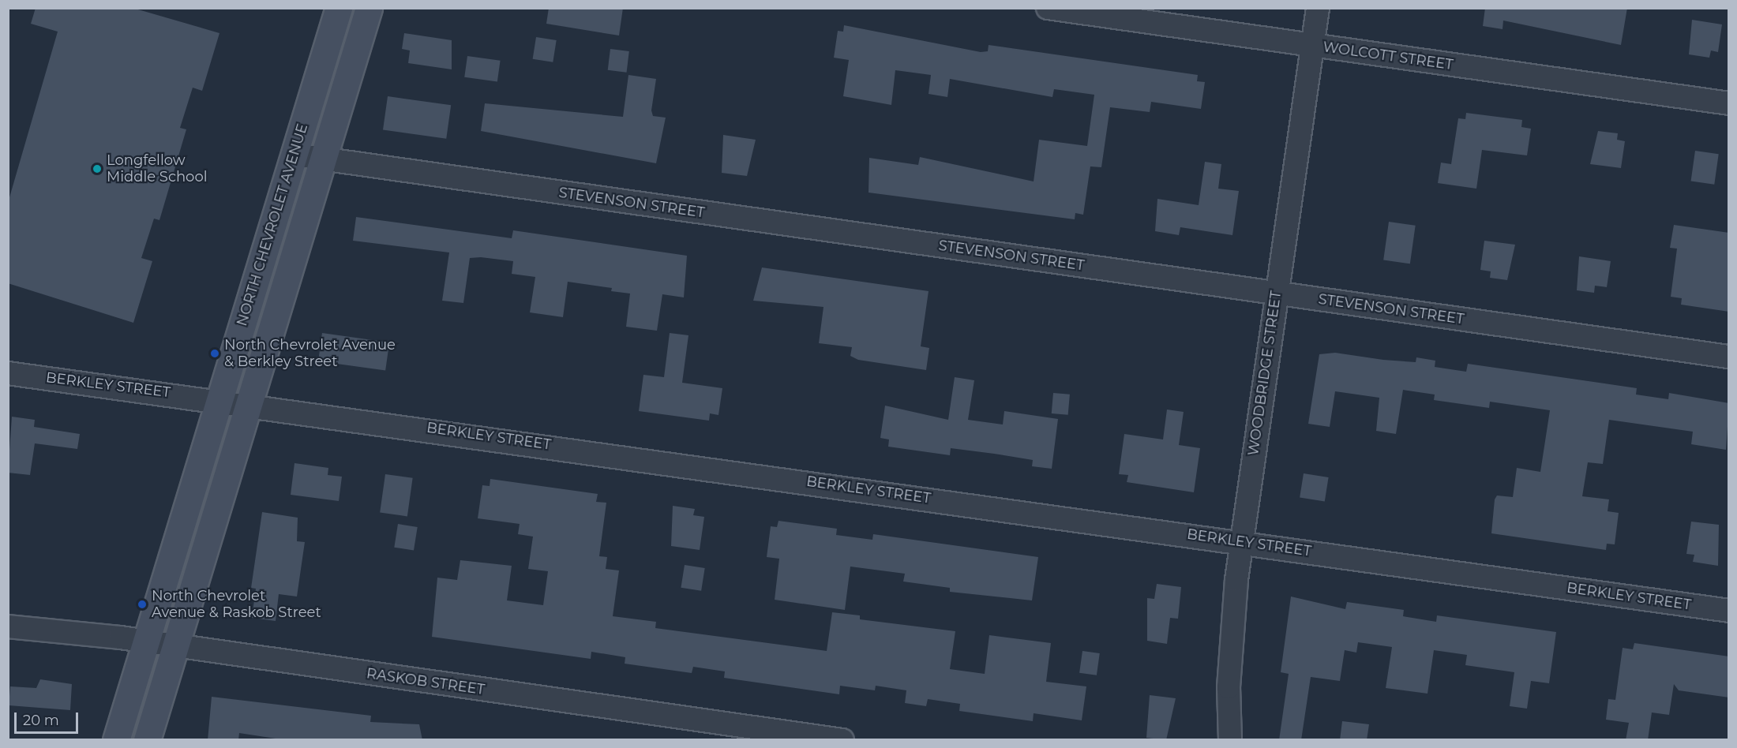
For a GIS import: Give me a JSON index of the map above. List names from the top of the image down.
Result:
{
  "streets": {
    "street": [
      "WOLCOTT STREET",
      "STEVENSON STREET",
      "NORTH CHEVROLET AVENUE",
      "WOODBRIDGE STREET",
      "BERKLEY STREET",
      "RASKOB STREET"
    ]
  },
  "crossings": [
    ["WOLCOTT STREET", "WOODBRIDGE STREET"],
    ["STEVENSON STREET", "NORTH CHEVROLET AVENUE"],
    ["STEVENSON STREET", "WOODBRIDGE STREET"],
    ["NORTH CHEVROLET AVENUE", "BERKLEY STREET"],
    ["NORTH CHEVROLET AVENUE", "RASKOB STREET"],
    ["WOODBRIDGE STREET", "BERKLEY STREET"]
  ],
  "places": ["Longfellow Middle School", "North Chevrolet Avenue & Berkley Street", "North Chevrolet Avenue & Raskob Street"],
  "scale_bar": "20 m"
}
